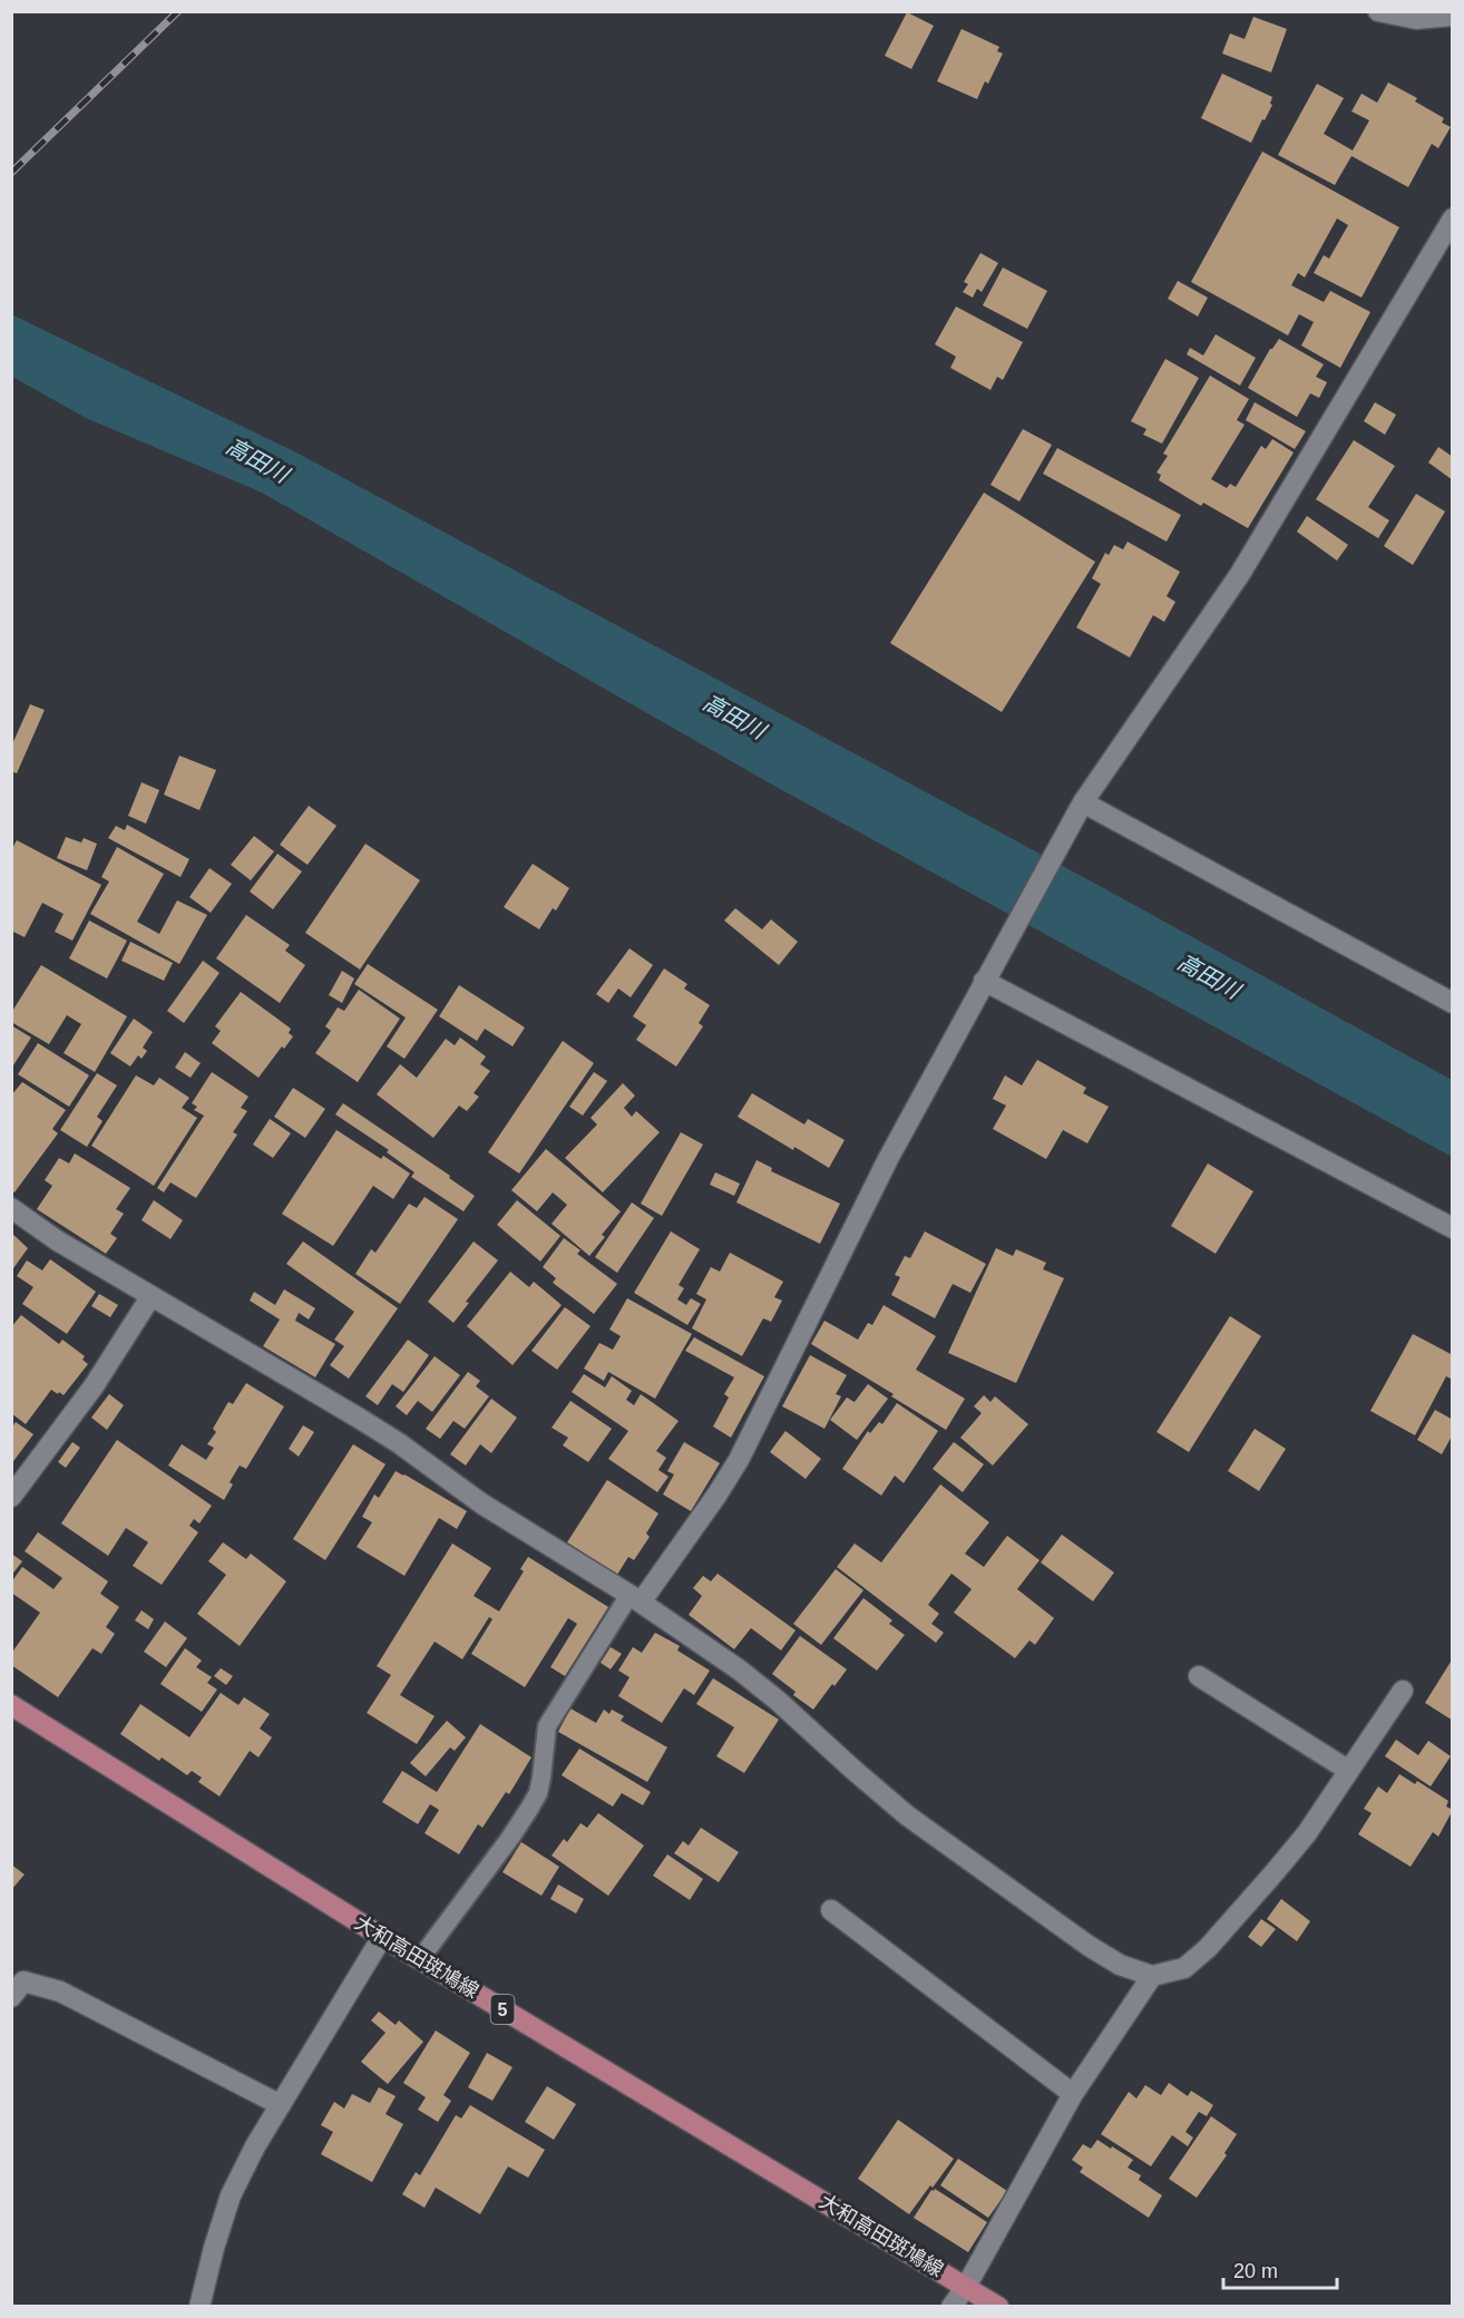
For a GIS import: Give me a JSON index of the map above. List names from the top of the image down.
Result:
{
  "streets": {
    "main road": ["大和高田斑鳩線", "5"]
  },
  "water": ["高田川"],
  "scale_bar": "20 m"
}
